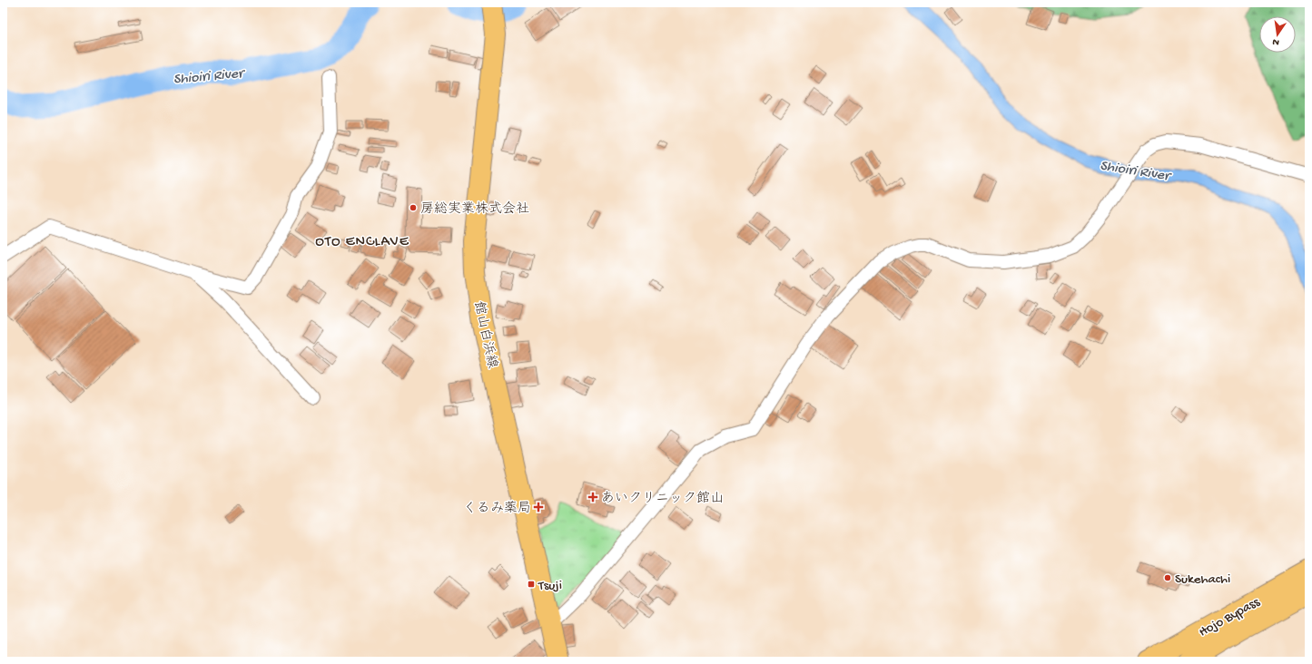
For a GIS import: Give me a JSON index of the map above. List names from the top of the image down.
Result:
{
  "streets": {
    "main road": ["館山白浜線", "Hojo Bypass"]
  },
  "districts": ["OTO ENCLAVE"],
  "water": ["Shioiri River"],
  "places": {
    "other": ["房総実業株式会社", "Sukehachi"],
    "health": ["あいクリニック館山", "くるみ薬局"],
    "transit": ["Tsuji"]
  },
  "north": "bottom"
}
